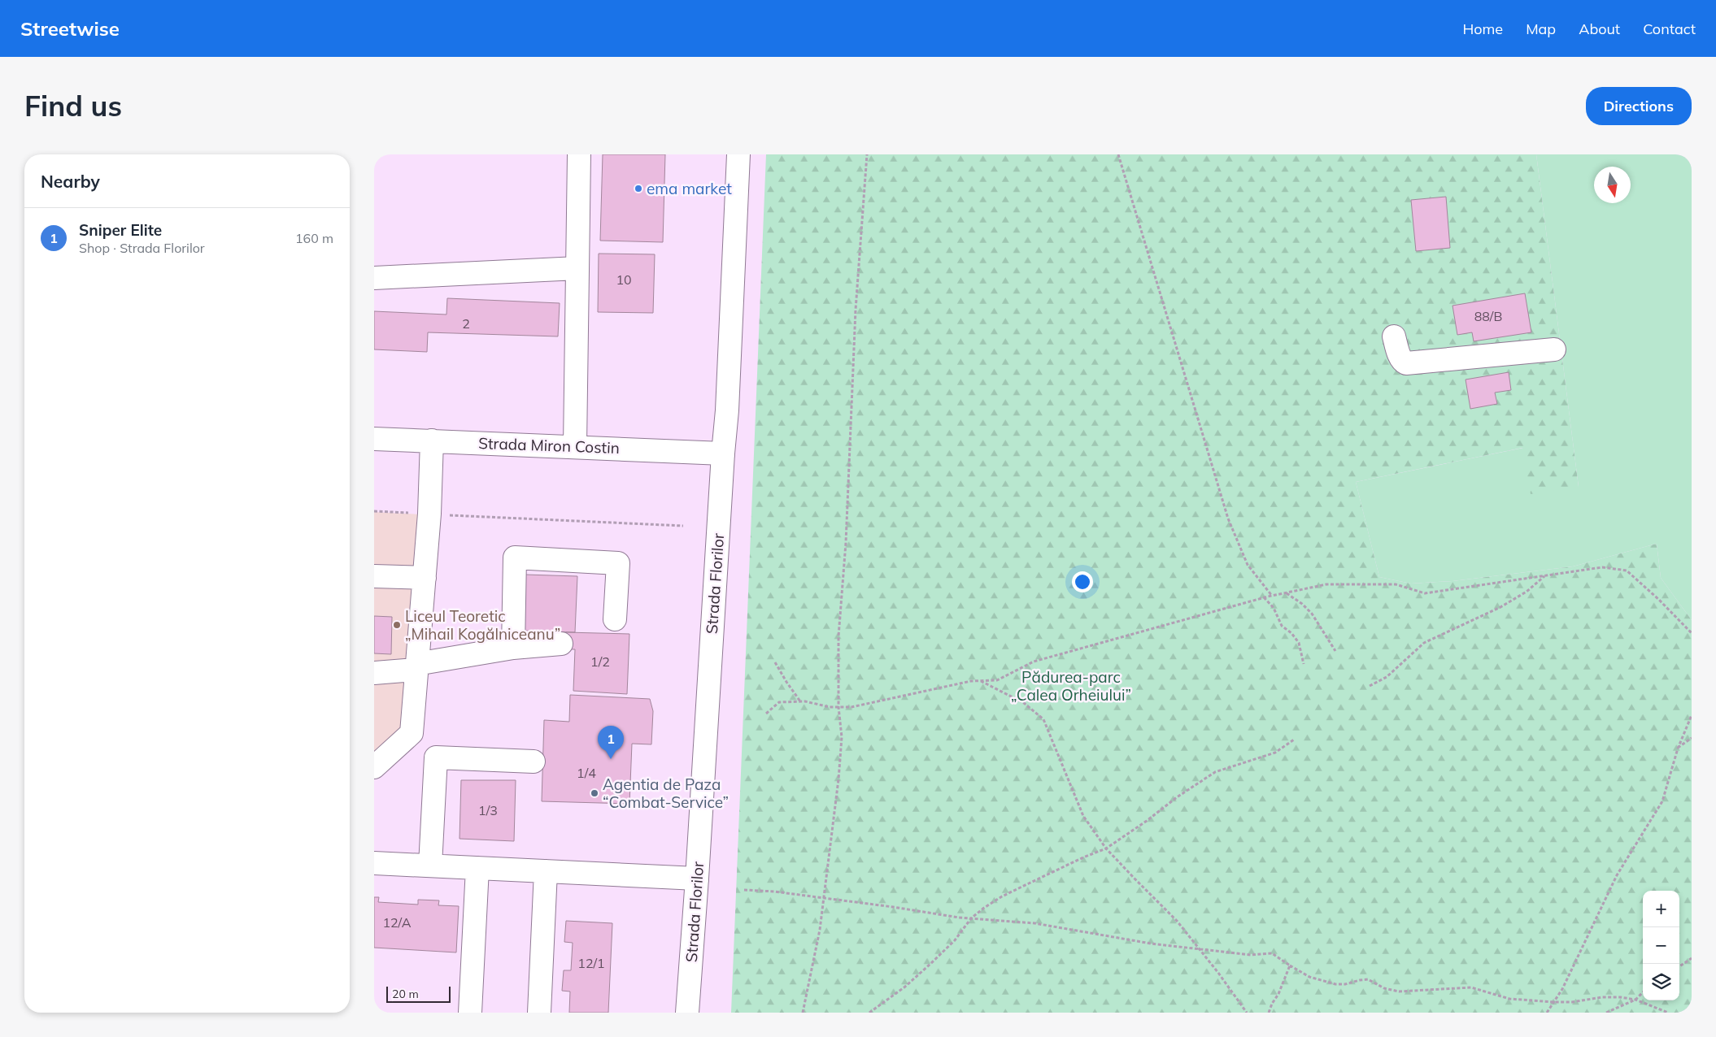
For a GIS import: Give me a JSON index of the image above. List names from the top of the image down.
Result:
{
  "streets": {
    "main road": ["Strada Miron Costin", "Strada Florilor"]
  },
  "crossings": [
    ["Strada Miron Costin", "Strada Florilor"]
  ],
  "parks": ["Pădurea-parc „Calea Orheiului”"],
  "places": ["ema market", "Liceul Teoretic „Mihail Kogălniceanu”", "Agentia de Paza “Combat-Service”"],
  "house_numbers": [
    "10",
    "88/B",
    "2",
    "1/2",
    "1/4",
    "1/3",
    "12/A",
    "12/1"
  ],
  "scale_bar": "20 m",
  "north": "bottom",
  "page": {
    "header": "Streetwise",
    "nav": [
      "Home",
      "Map",
      "About",
      "Contact"
    ],
    "buttons": "Directions",
    "title": "Find us",
    "heading": "Nearby",
    "list": [
      {
        "mark": "1",
        "name": "Sniper Elite",
        "note": "Shop · Strada Florilor",
        "value": "160 m"
      }
    ],
    "pins": "1",
    "map_buttons": ["+", "−"],
    "scale": "20 m"
  }
}
